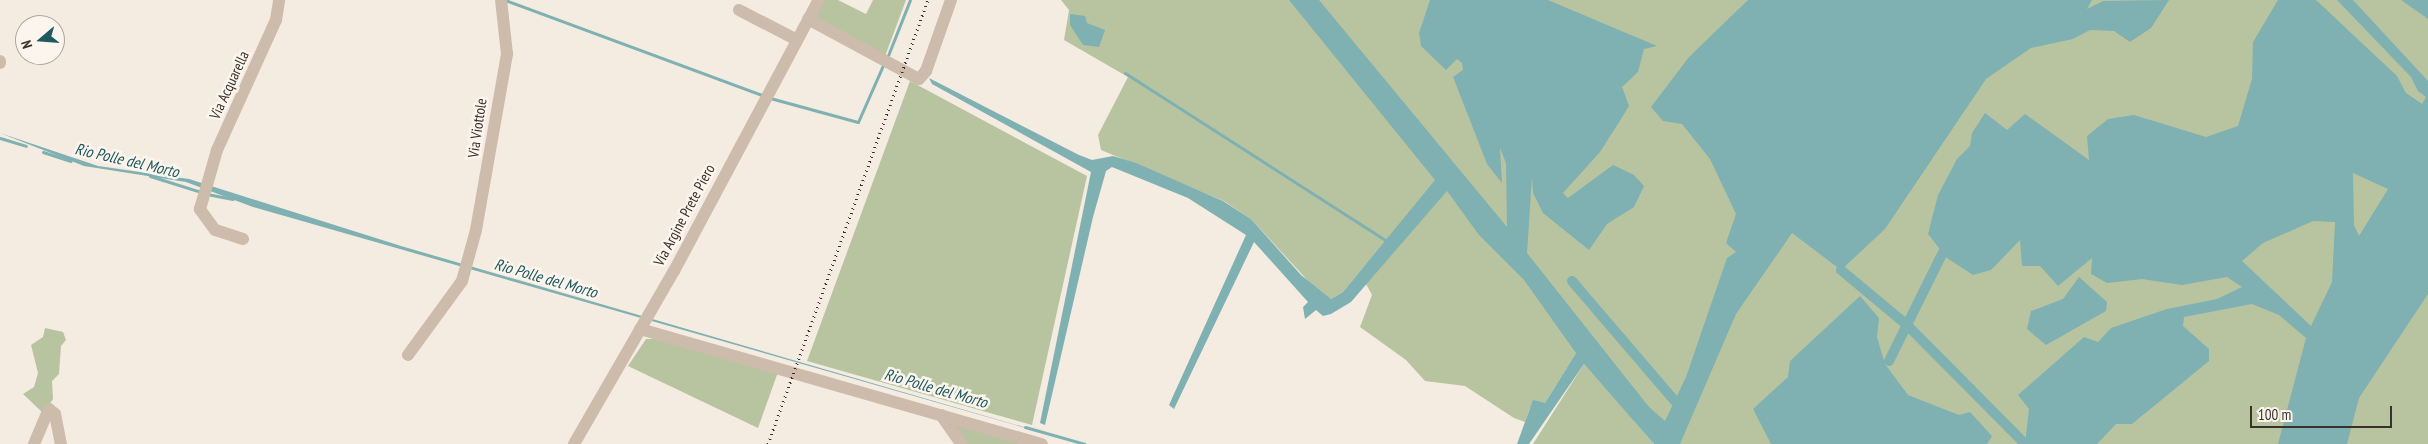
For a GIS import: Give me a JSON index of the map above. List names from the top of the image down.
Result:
{
  "streets": {
    "street": ["Via Acquarella", "Via Viottole", "Via Argine Prete Piero"]
  },
  "water": ["Rio Polle del Morto"],
  "scale_bar": "100 m",
  "north": "left"
}
